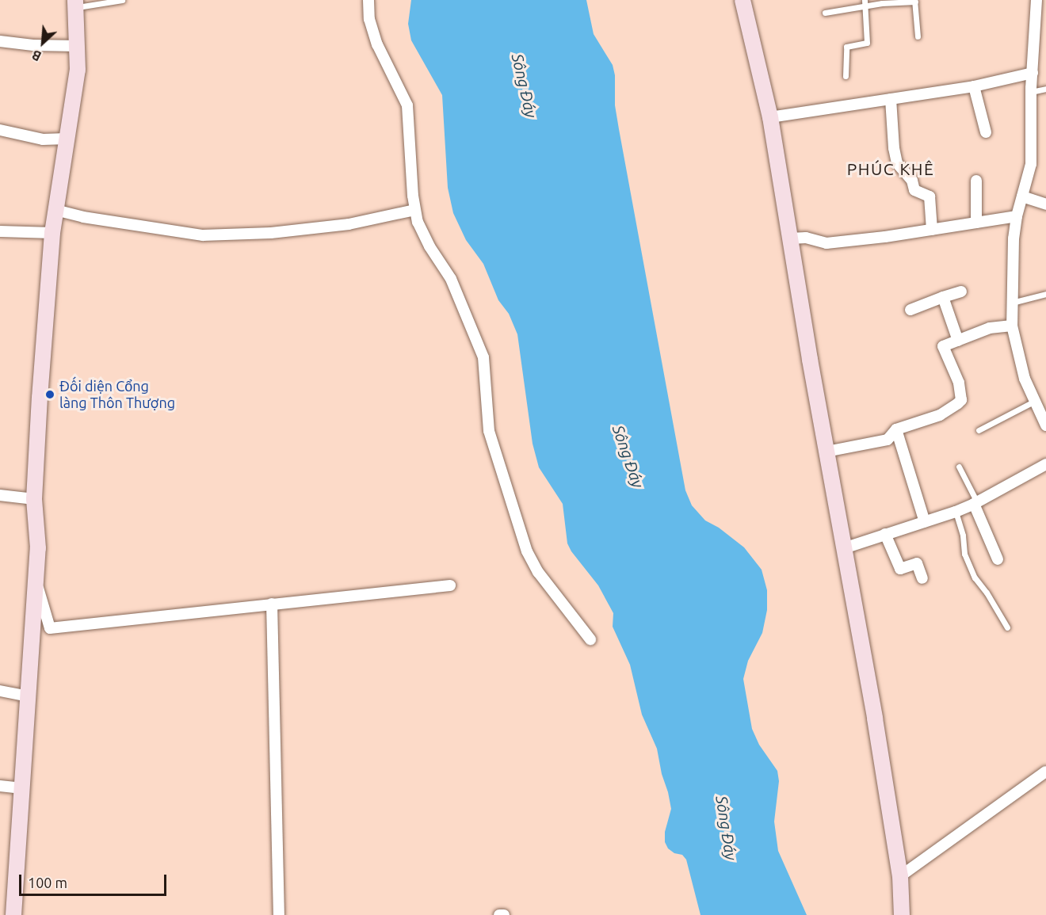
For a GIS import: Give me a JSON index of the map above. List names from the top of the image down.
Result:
{
  "districts": ["PHÚC KHÊ"],
  "water": ["Sông Đáy"],
  "places": ["Đối diện Cổng làng Thôn Thượng"],
  "scale_bar": "100 m",
  "north": "bottom left"
}
